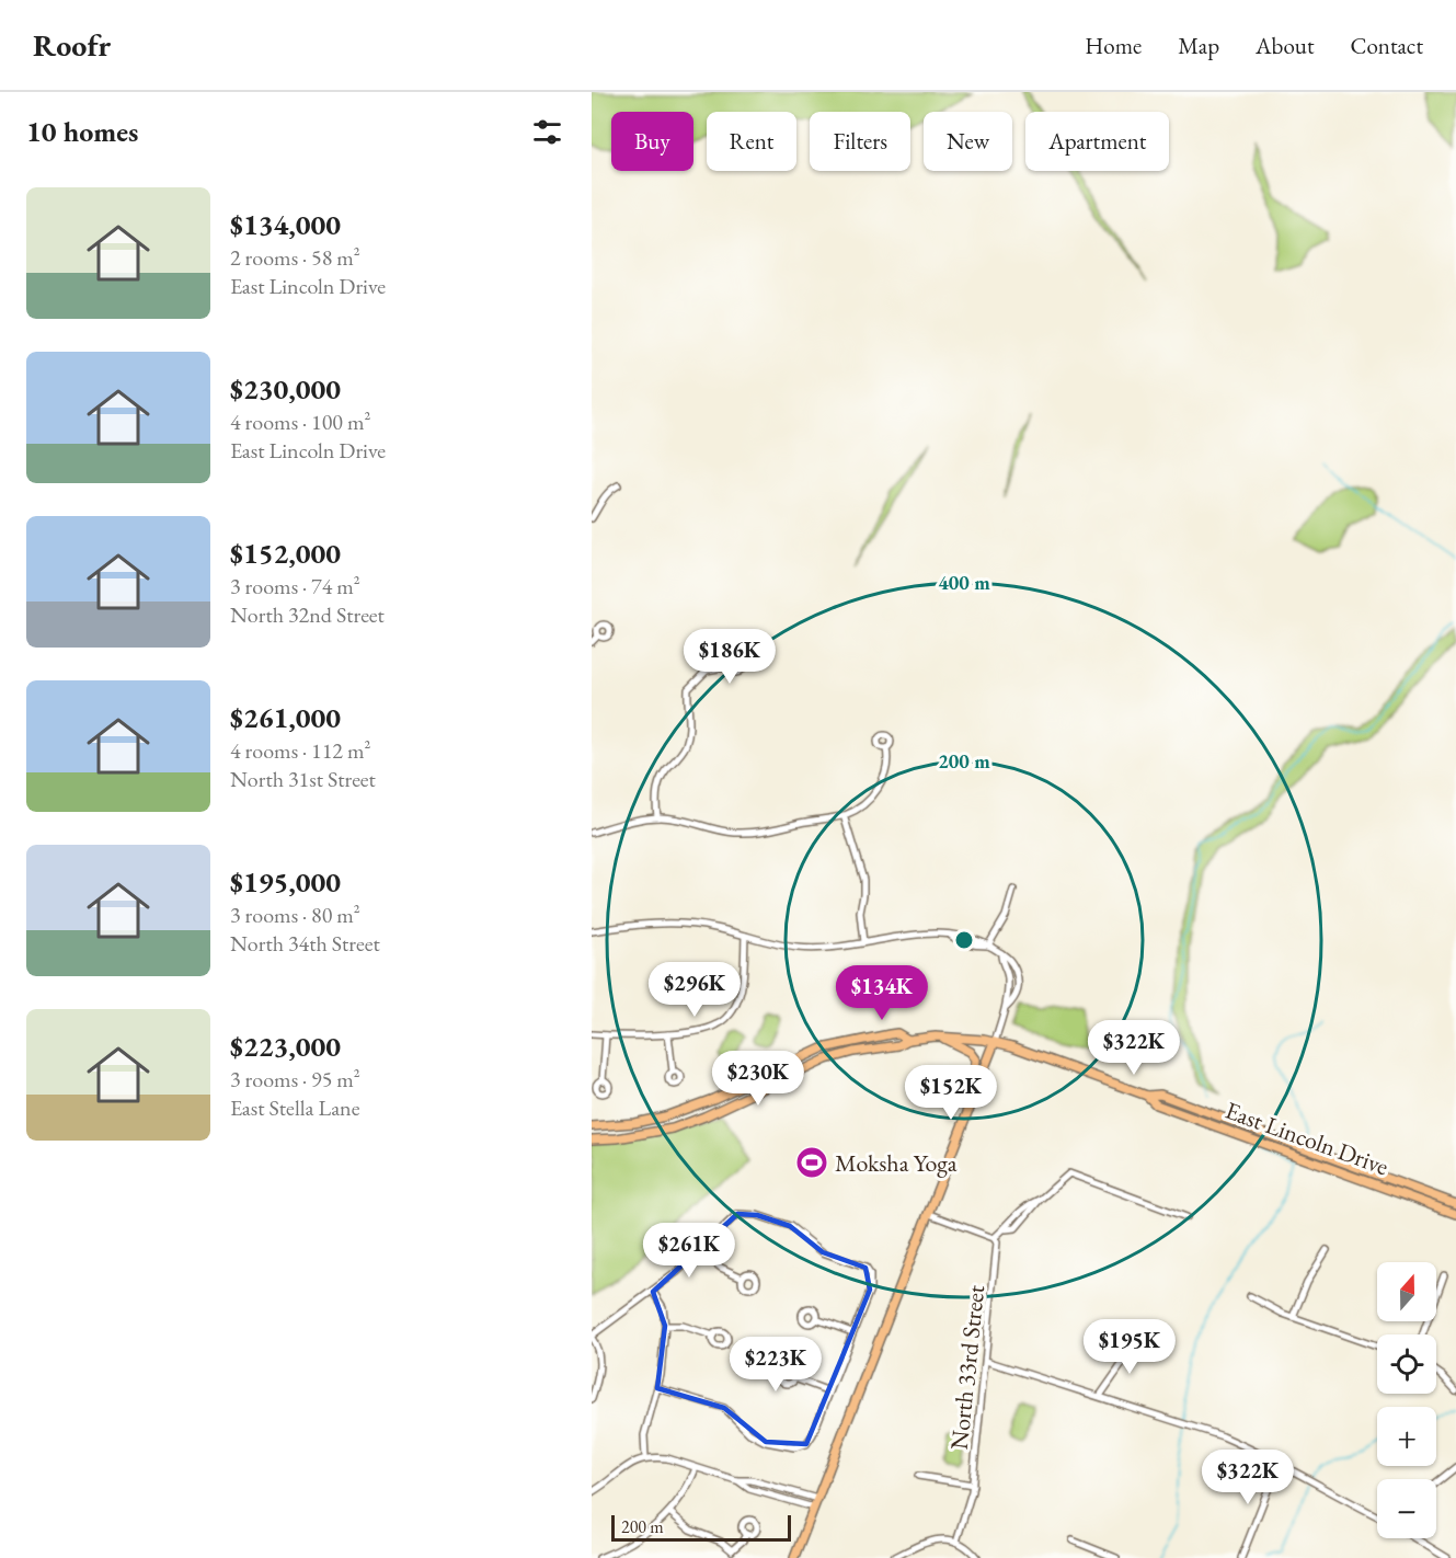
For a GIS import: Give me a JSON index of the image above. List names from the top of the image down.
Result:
{
  "streets": {
    "main road": ["East Lincoln Drive"],
    "street": ["North 33rd Street"]
  },
  "places": {
    "sports": ["Moksha Yoga"]
  },
  "scale_bar": "200 m",
  "north": "top",
  "page": {
    "header": "Roofr",
    "nav": [
      "Home",
      "Map",
      "About",
      "Contact"
    ],
    "heading": "10 homes",
    "chip": [
      "Buy",
      "Rent",
      "Filters",
      "New",
      "Apartment"
    ],
    "list": [
      {
        "name": "$134,000",
        "note": "2 rooms · 58 m² · East Lincoln Drive"
      },
      {
        "name": "$230,000",
        "note": "4 rooms · 100 m² · East Lincoln Drive"
      },
      {
        "name": "$152,000",
        "note": "3 rooms · 74 m² · North 32nd Street"
      },
      {
        "name": "$261,000",
        "note": "4 rooms · 112 m² · North 31st Street"
      },
      {
        "name": "$195,000",
        "note": "3 rooms · 80 m² · North 34th Street"
      },
      {
        "name": "$223,000",
        "note": "3 rooms · 95 m² · East Stella Lane"
      }
    ],
    "price": [
      "$186K",
      "$296K",
      "$134K",
      "$322K",
      "$230K",
      "$152K",
      "$261K",
      "$195K",
      "$223K",
      "$322K"
    ],
    "map_buttons": ["+", "−"],
    "scale": "200 m"
  },
  "rings": ["400 m", "200 m"]
}
